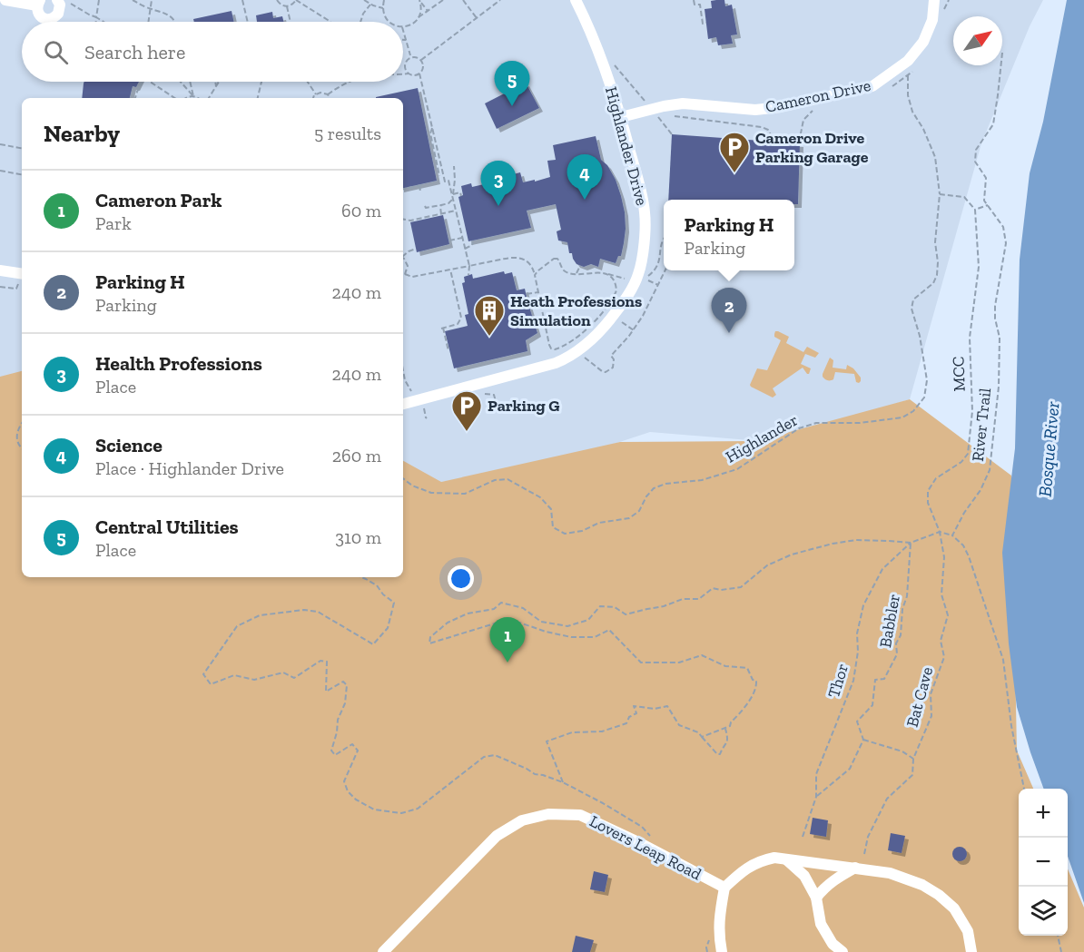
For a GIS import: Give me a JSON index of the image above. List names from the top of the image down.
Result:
{
  "streets": {
    "street": ["Cameron Drive", "Highlander Drive", "Lovers Leap Road"],
    "path": [
      "MCC",
      "River Trail",
      "Highlander",
      "Babbler",
      "Thor",
      "Bat Cave"
    ]
  },
  "crossings": [
    ["Cameron Drive", "Highlander Drive"],
    ["MCC", "Bat Cave"],
    ["Babbler", "Thor"]
  ],
  "water": ["Bosque River"],
  "places": {
    "parking": ["Cameron Drive Parking Garage", "Parking G"],
    "building": ["Heath Professions Simulation"]
  },
  "north": "top right",
  "page": {
    "search": "Search here",
    "pins": [
      "5",
      "4",
      "3",
      "2",
      "1"
    ],
    "heading": ["Nearby", "5 results"],
    "list": [
      {
        "mark": "1",
        "name": "Cameron Park",
        "note": "Park",
        "value": "60 m"
      },
      {
        "mark": "2",
        "name": "Parking H",
        "note": "Parking",
        "value": "240 m"
      },
      {
        "mark": "3",
        "name": "Health Professions",
        "note": "Place",
        "value": "240 m"
      },
      {
        "mark": "4",
        "name": "Science",
        "note": "Place · Highlander Drive",
        "value": "260 m"
      },
      {
        "mark": "5",
        "name": "Central Utilities",
        "note": "Place",
        "value": "310 m"
      }
    ],
    "popup": ["Parking H", "Parking"],
    "map_buttons": ["+", "−"]
  }
}
